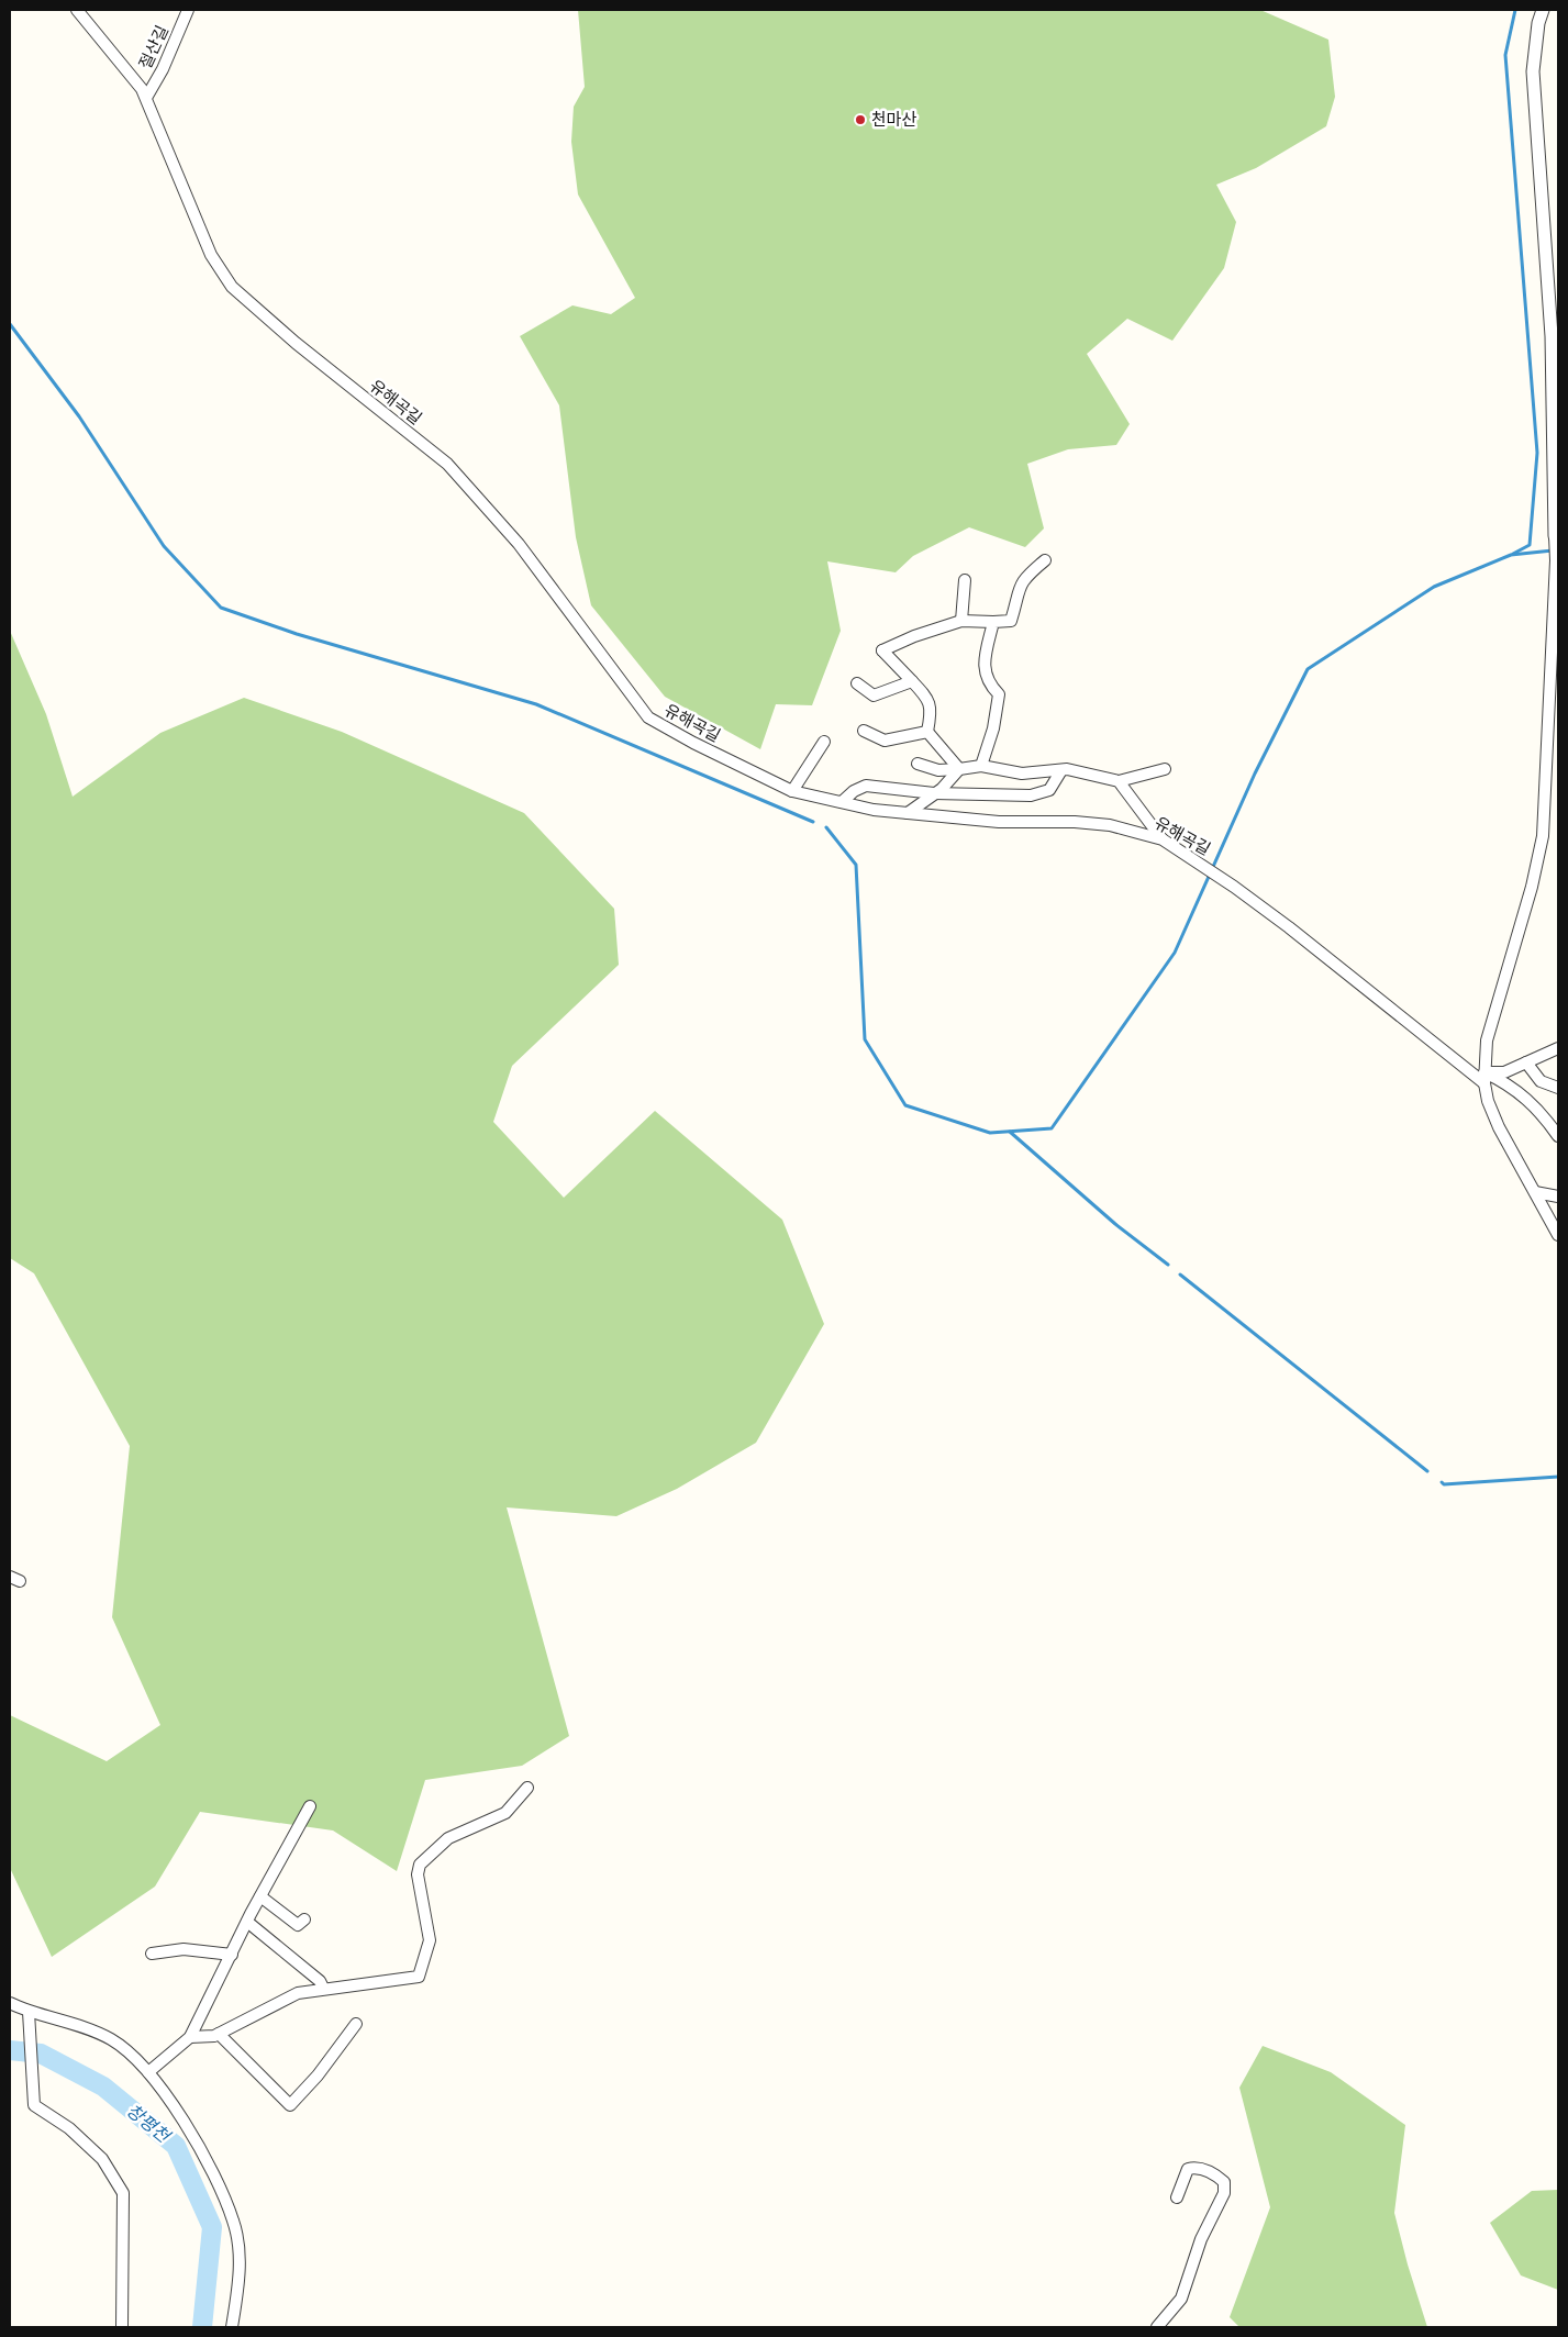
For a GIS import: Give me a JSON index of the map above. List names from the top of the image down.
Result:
{
  "streets": {
    "street": ["절산길", "유해곡길"]
  },
  "crossings": [
    ["절산길", "유해곡길"]
  ],
  "water": ["창평천"],
  "places": ["천마산"]
}
